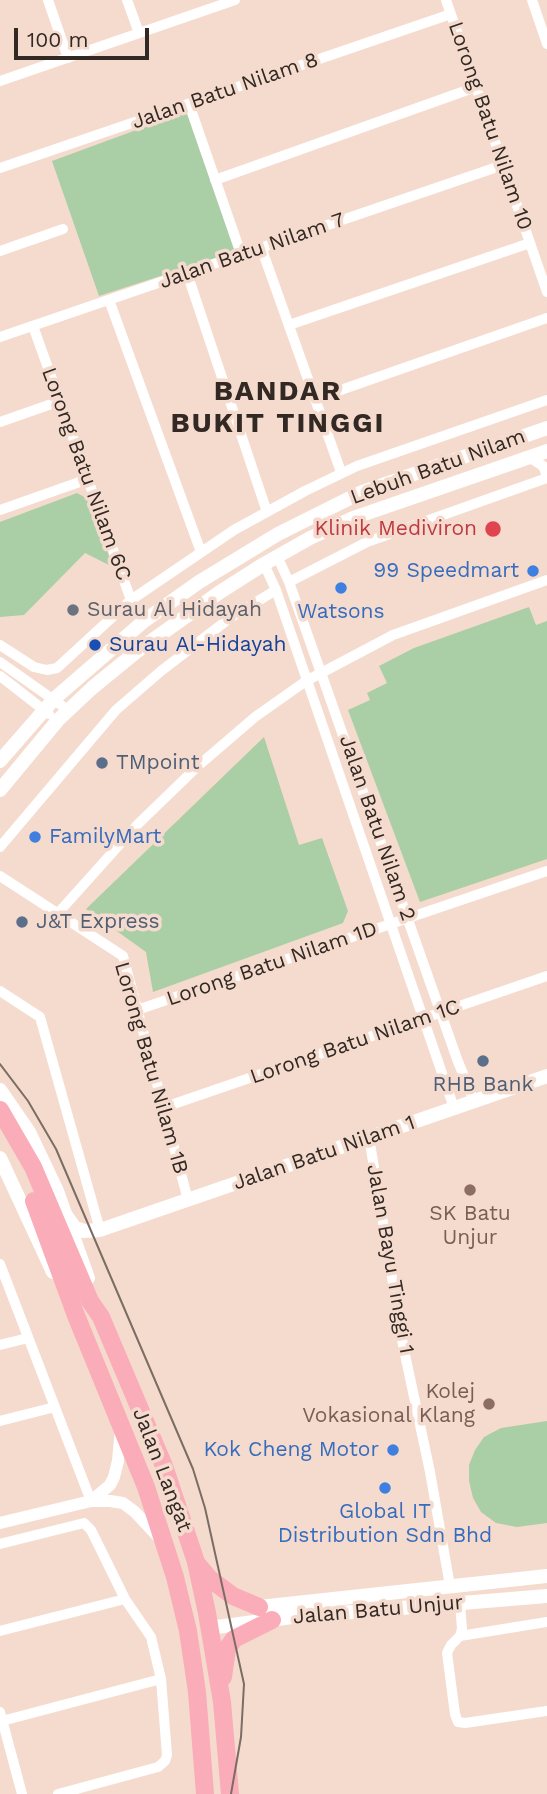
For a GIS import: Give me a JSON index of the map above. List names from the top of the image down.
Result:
{
  "streets": {
    "highway": ["Jalan Langat"],
    "main road": ["Lebuh Batu Nilam", "Jalan Batu Nilam 1", "Jalan Batu Unjur"],
    "street": [
      "Jalan Batu Nilam 8",
      "Lorong Batu Nilam 10",
      "Jalan Batu Nilam 7",
      "Lorong Batu Nilam 6C",
      "Jalan Batu Nilam 2",
      "Lorong Batu Nilam 1D",
      "Lorong Batu Nilam 1C",
      "Lorong Batu Nilam 1B",
      "Jalan Bayu Tinggi 1"
    ]
  },
  "crossings": [
    ["Jalan Batu Nilam 8", "Lorong Batu Nilam 10"],
    ["Lorong Batu Nilam 10", "Jalan Batu Nilam 7"],
    ["Jalan Batu Nilam 7", "Lorong Batu Nilam 6C"],
    ["Lebuh Batu Nilam", "Lorong Batu Nilam 6C"],
    ["Lebuh Batu Nilam", "Jalan Batu Nilam 2"],
    ["Jalan Batu Nilam 2", "Lorong Batu Nilam 1D"],
    ["Jalan Batu Nilam 2", "Lorong Batu Nilam 1C"],
    ["Jalan Batu Nilam 2", "Jalan Batu Nilam 1"],
    ["Lorong Batu Nilam 1D", "Lorong Batu Nilam 1B"],
    ["Lorong Batu Nilam 1C", "Lorong Batu Nilam 1B"],
    ["Lorong Batu Nilam 1B", "Jalan Batu Nilam 1"],
    ["Jalan Batu Nilam 1", "Jalan Bayu Tinggi 1"],
    ["Jalan Bayu Tinggi 1", "Jalan Batu Unjur"],
    ["Jalan Langat", "Jalan Batu Unjur"]
  ],
  "districts": ["BANDAR BUKIT TINGGI"],
  "places": [
    "Klinik Mediviron",
    "99 Speedmart",
    "Watsons",
    "Surau Al Hidayah",
    "Surau Al-Hidayah",
    "TMpoint",
    "FamilyMart",
    "J&T Express",
    "RHB Bank",
    "SK Batu Unjur",
    "Kolej Vokasional Klang",
    "Kok Cheng Motor",
    "Global IT Distribution Sdn Bhd"
  ],
  "scale_bar": "100 m"
}
